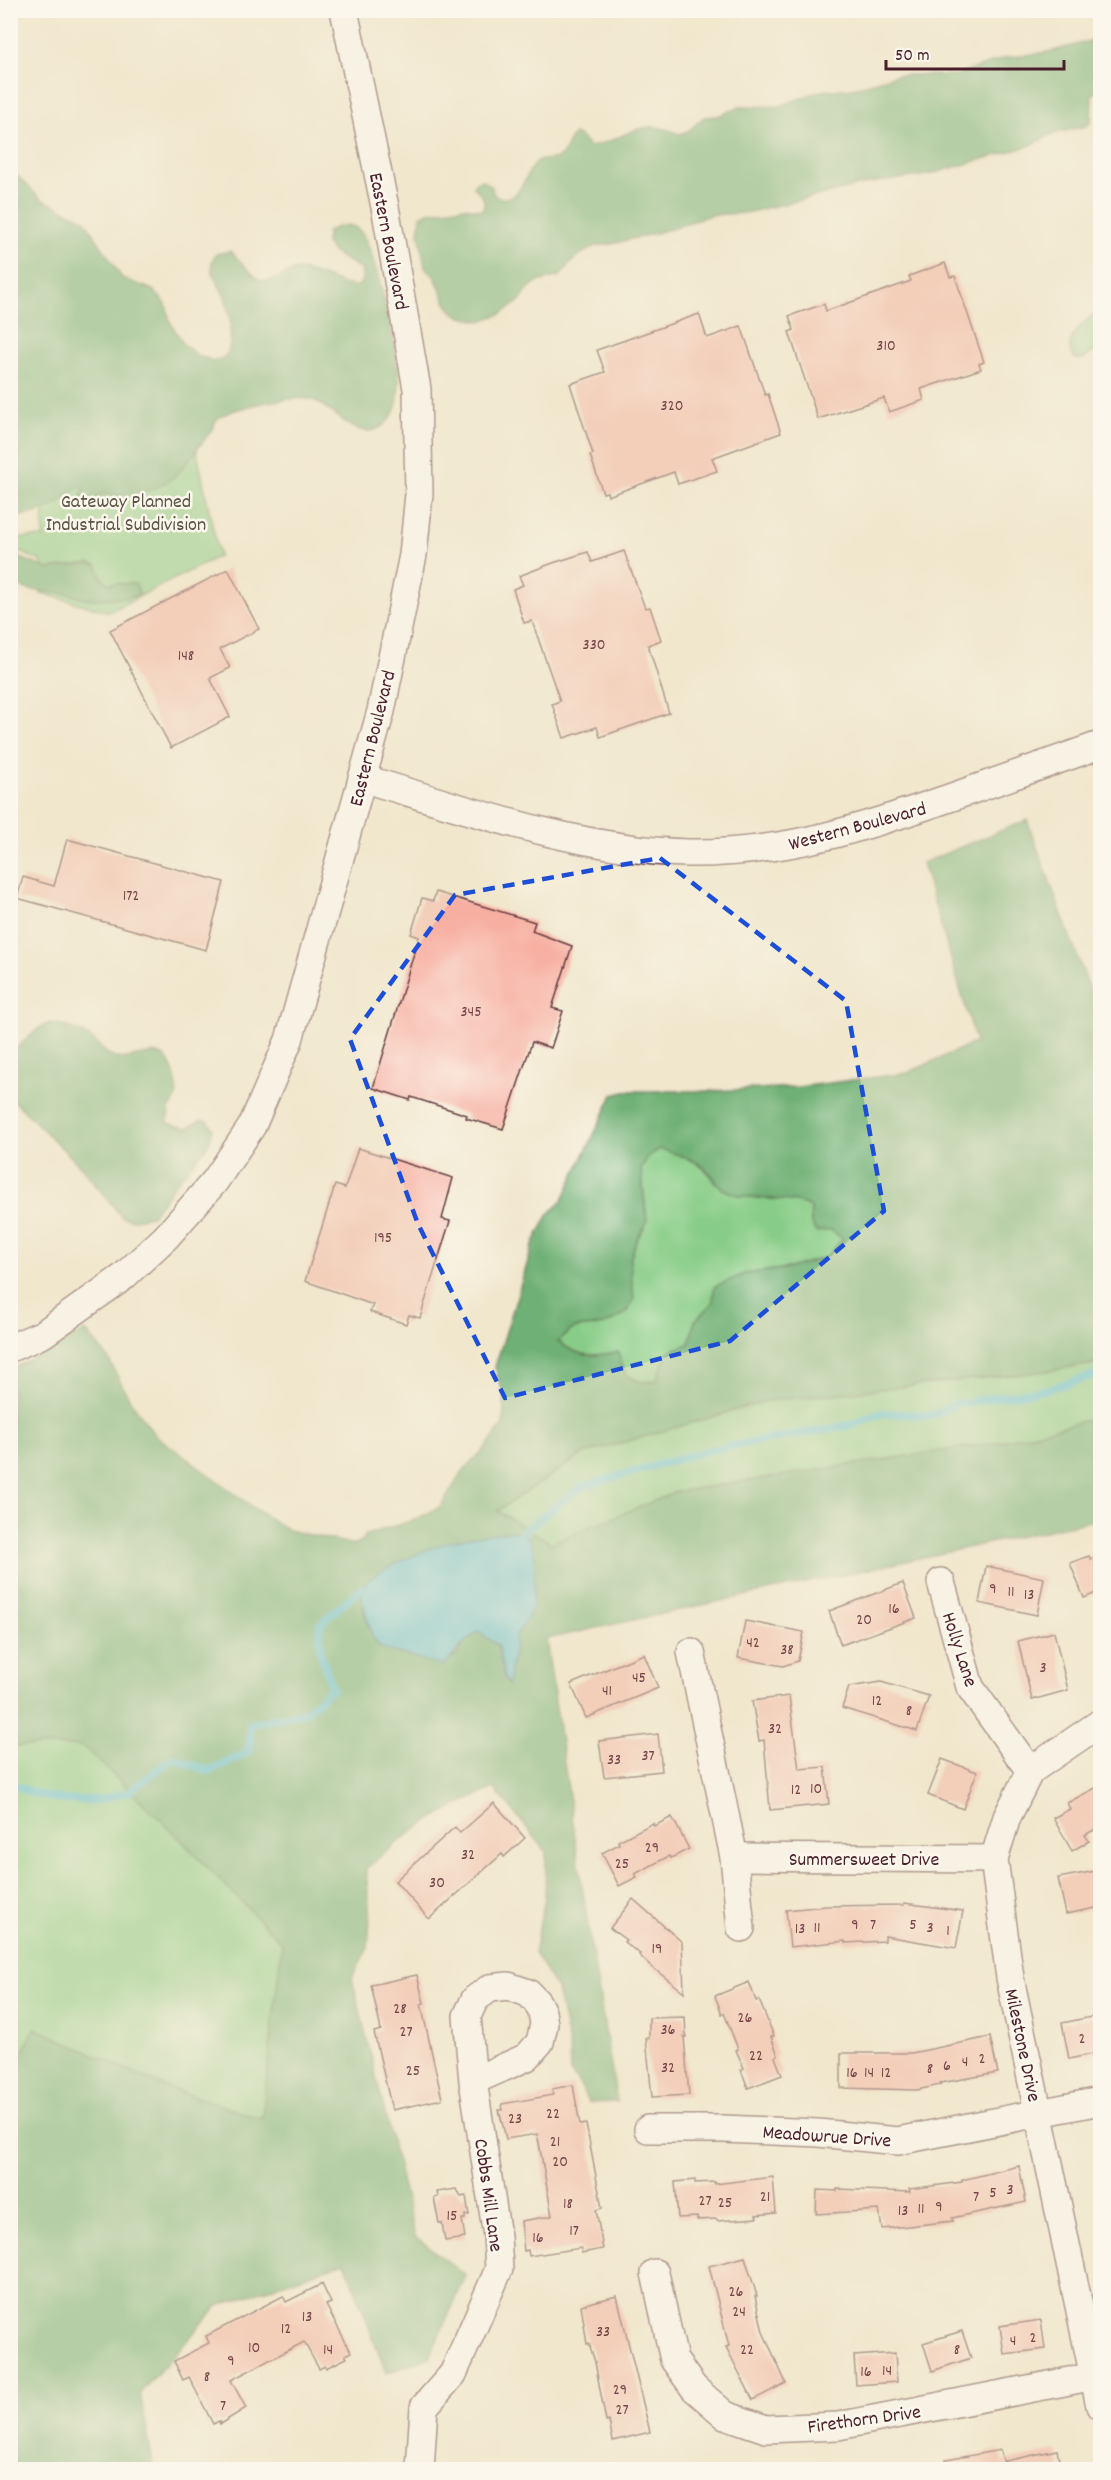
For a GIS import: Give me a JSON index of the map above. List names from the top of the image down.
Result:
{
  "streets": {
    "street": [
      "Eastern Boulevard",
      "Western Boulevard",
      "Holly Lane",
      "Summersweet Drive",
      "Milestone Drive",
      "Meadowrue Drive",
      "Cobbs Mill Lane",
      "Firethorn Drive"
    ]
  },
  "crossings": [
    ["Eastern Boulevard", "Western Boulevard"],
    ["Holly Lane", "Milestone Drive"],
    ["Summersweet Drive", "Milestone Drive"],
    ["Milestone Drive", "Meadowrue Drive"],
    ["Milestone Drive", "Firethorn Drive"]
  ],
  "parks": ["Gateway Planned Industrial Subdivision"],
  "house_numbers": [
    "310",
    "320",
    "330",
    "148",
    "172",
    "345",
    "195",
    "9",
    "11",
    "13",
    "16",
    "20",
    "42",
    "38",
    "3",
    "45",
    "41",
    "12",
    "8",
    "32",
    "37",
    "33",
    "10",
    "12",
    "29",
    "32",
    "25",
    "30",
    "9",
    "7",
    "5",
    "11",
    "3",
    "13",
    "1",
    "19",
    "28",
    "26",
    "36",
    "27",
    "2",
    "22",
    "2",
    "4",
    "6",
    "32",
    "8",
    "25",
    "16",
    "14",
    "12",
    "22",
    "23",
    "21",
    "20",
    "3",
    "5",
    "21",
    "7",
    "27",
    "25",
    "18",
    "9",
    "11",
    "13",
    "15",
    "17",
    "16",
    "26",
    "24",
    "13",
    "12",
    "33",
    "2",
    "4",
    "10",
    "14",
    "22",
    "8",
    "9",
    "14",
    "16",
    "8",
    "29",
    "7",
    "27"
  ],
  "scale_bar": "50 m"
}
